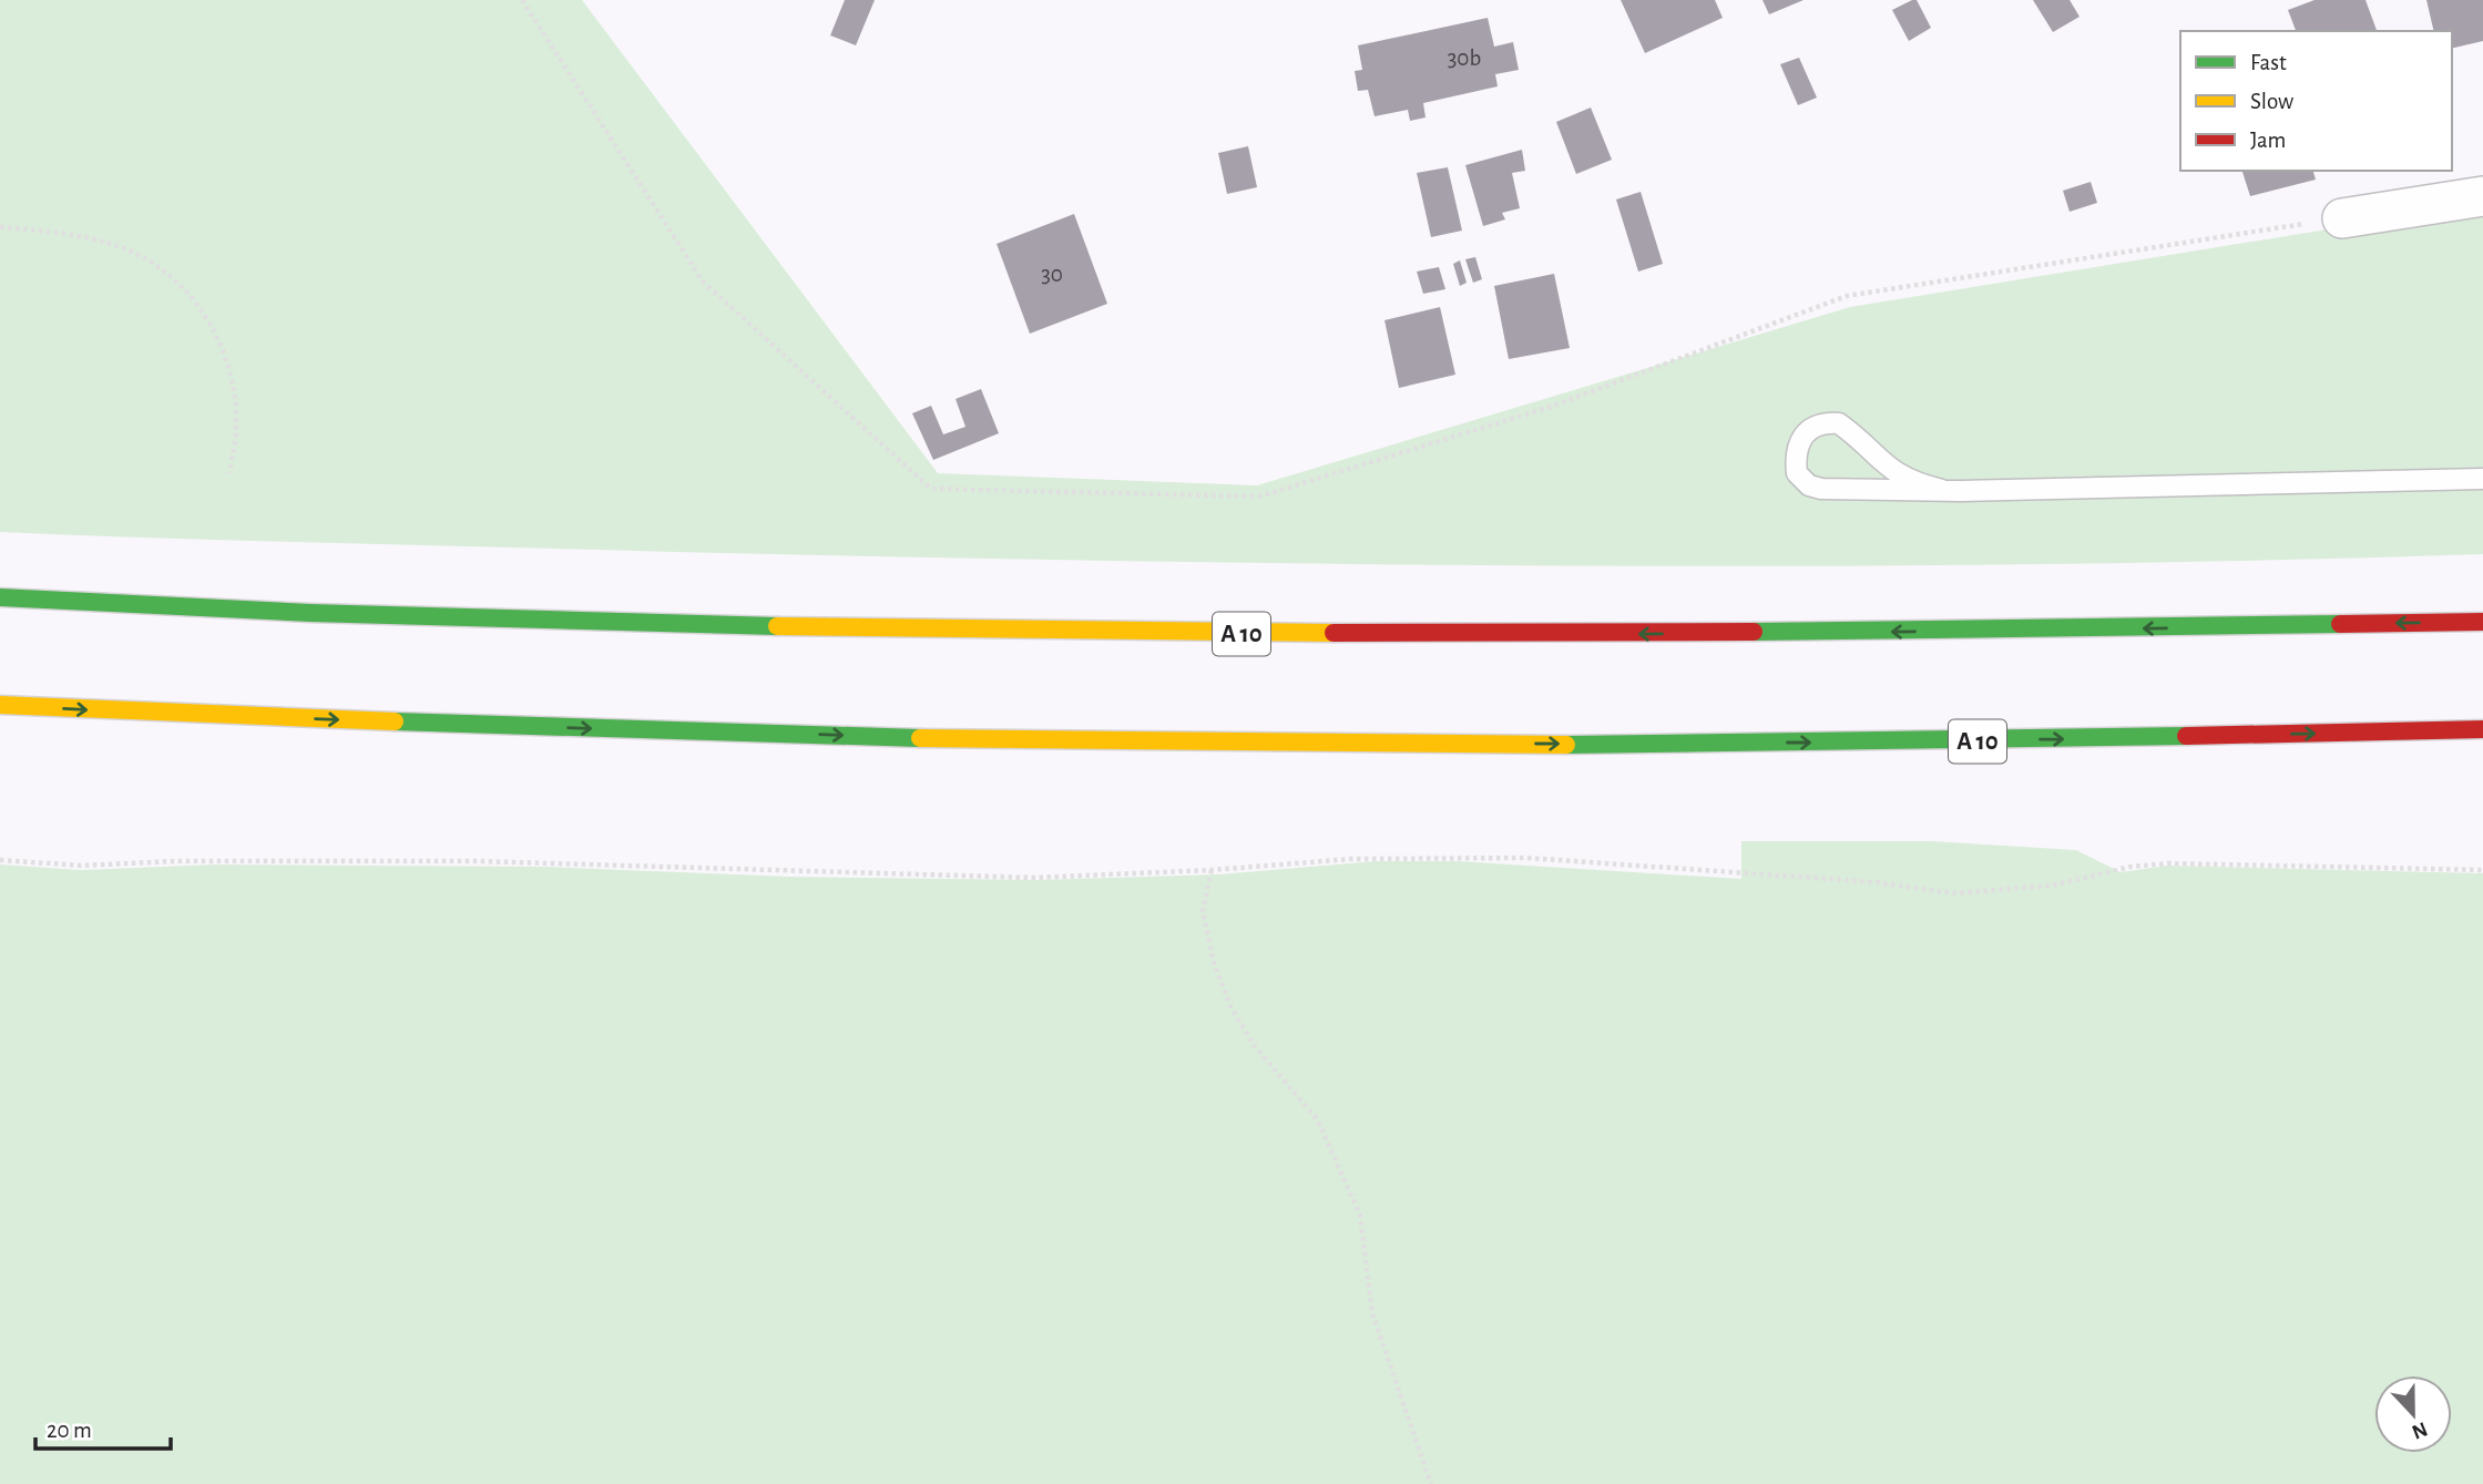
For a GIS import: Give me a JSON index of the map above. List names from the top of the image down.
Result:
{
  "streets": {
    "highway": ["A 10"]
  },
  "house_numbers": ["30b", "30"],
  "legend": ["Fast", "Slow", "Jam"],
  "scale_bar": "20 m",
  "north": "bottom"
}
